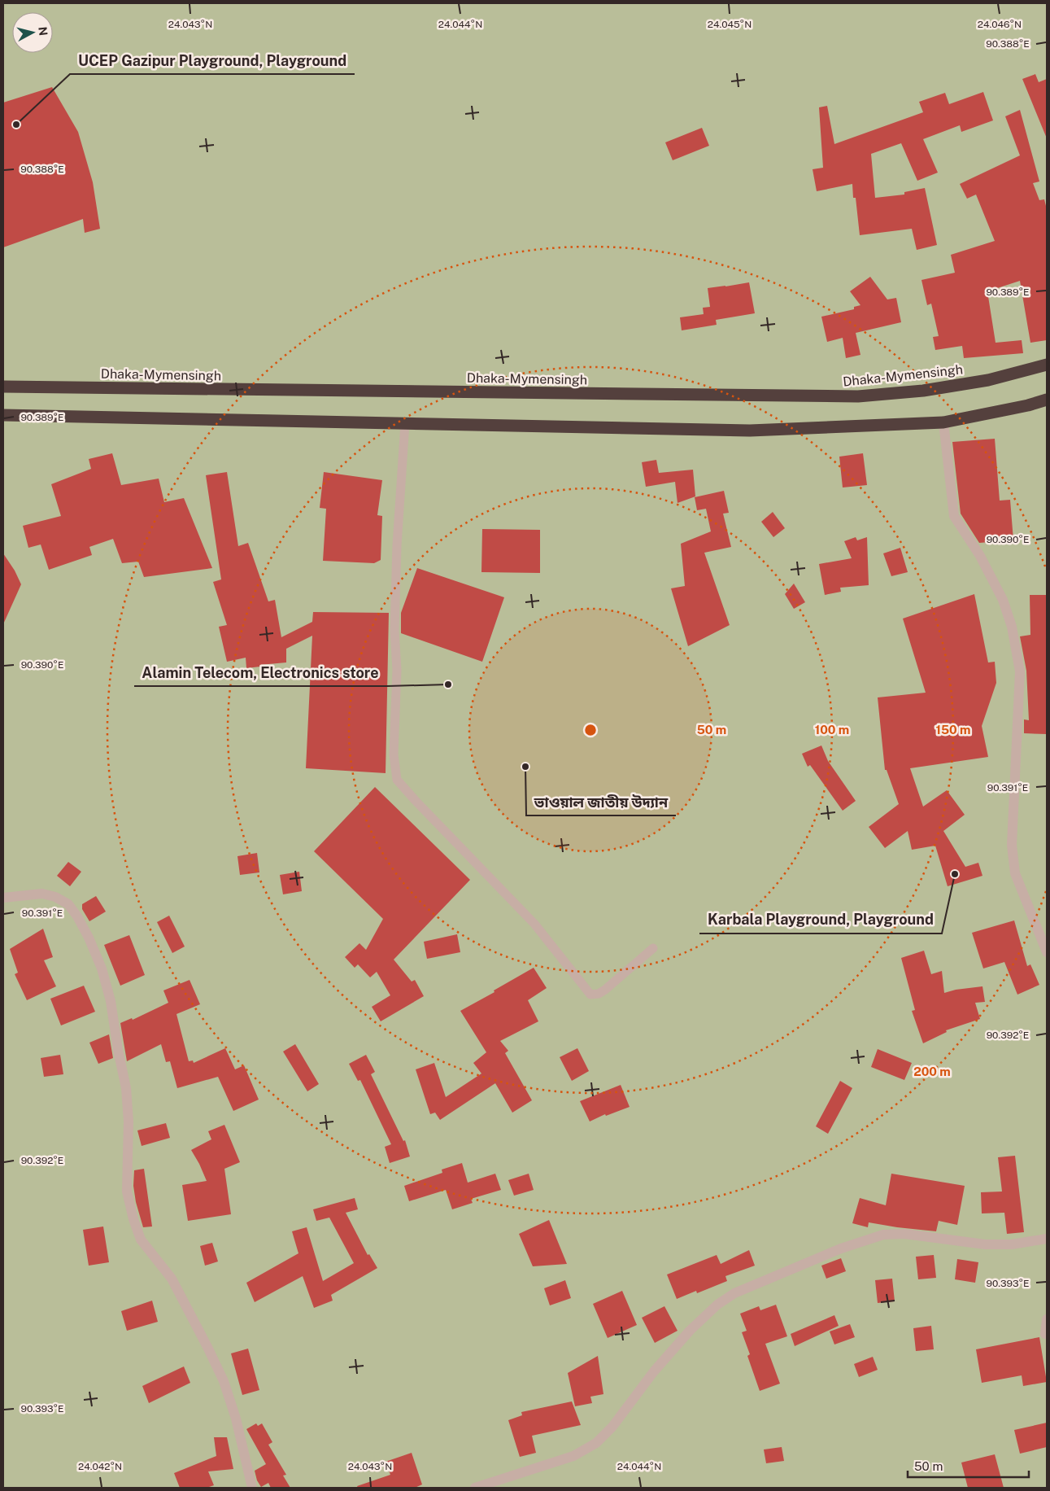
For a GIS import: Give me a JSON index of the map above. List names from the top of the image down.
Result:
{
  "streets": {
    "highway": ["Dhaka-Mymensingh"]
  },
  "places": [
    "UCEP Gazipur Playground, Playground",
    "Alamin Telecom, Electronics store",
    "ভাওয়াল জাতীয় উদ্যান",
    "Karbala Playground, Playground"
  ],
  "scale_bar": "50 m",
  "north": "right",
  "coordinates": [
    "24.043°N",
    "24.044°N",
    "24.045°N",
    "24.046°N",
    "90.388°E",
    "90.389°E",
    "90.390°E",
    "90.391°E",
    "90.392°E",
    "90.393°E",
    "24.042°N"
  ],
  "rings": [
    "50 m",
    "100 m",
    "150 m",
    "200 m"
  ]
}
